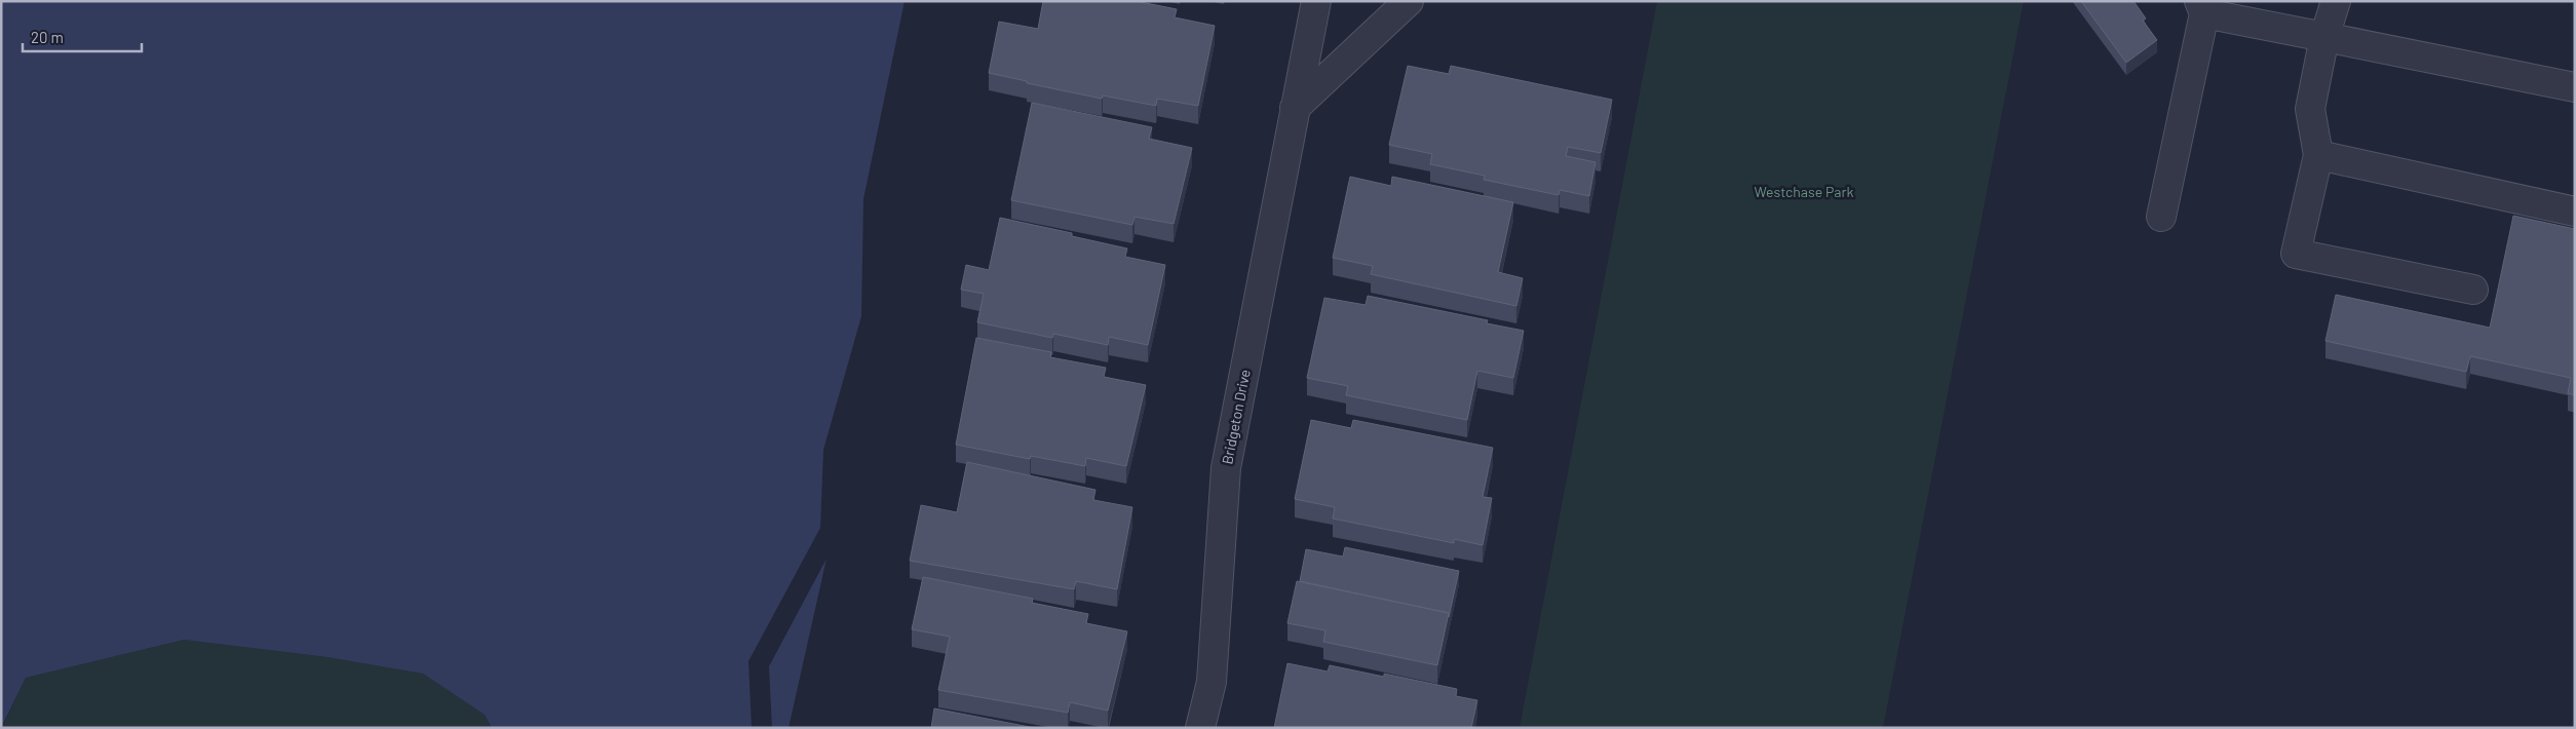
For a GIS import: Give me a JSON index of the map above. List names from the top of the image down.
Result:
{
  "streets": {
    "street": ["Bridgeton Drive"]
  },
  "parks": ["Westchase Park"],
  "scale_bar": "20 m"
}
